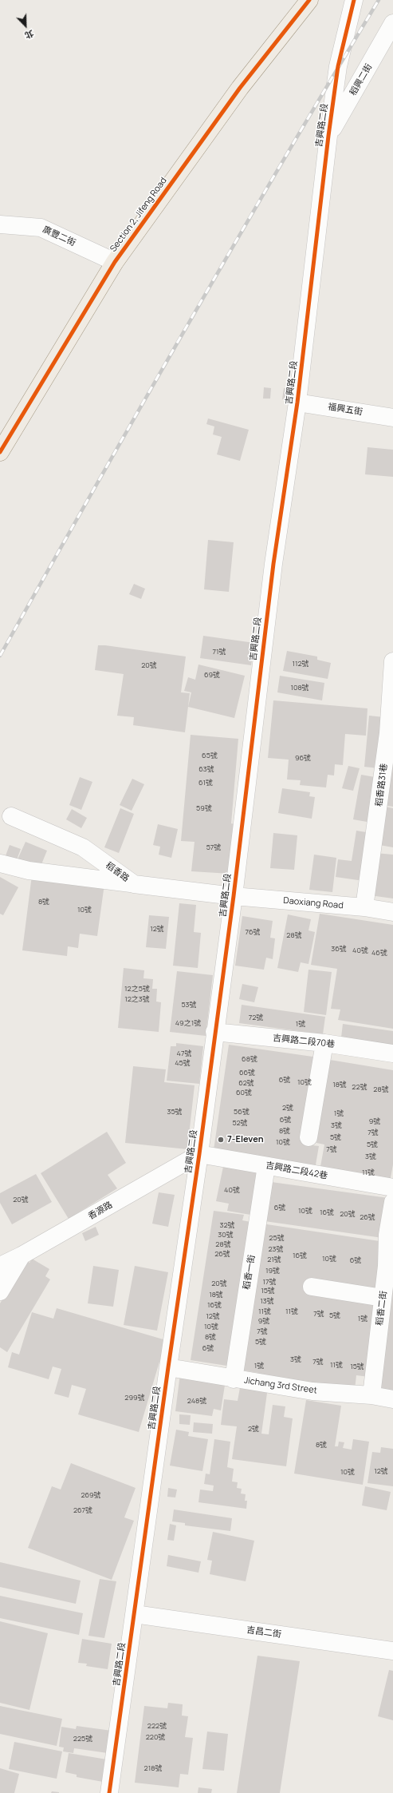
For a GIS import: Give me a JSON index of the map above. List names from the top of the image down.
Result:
{
  "streets": {
    "main road": ["Section 2, Jifeng Road"],
    "street": [
      "稻興二街",
      "吉興路二段",
      "廣豐二街",
      "福興五街",
      "稻香路31巷",
      "稻香路",
      "Daoxiang Road",
      "吉興路二段70巷",
      "吉興路二段42巷",
      "香源路",
      "稻香一街",
      "稻香二街",
      "Jichang 3rd Street",
      "吉昌二街"
    ]
  },
  "crossings": [
    ["稻興二街", "吉興路二段"],
    ["吉興路二段", "福興五街"],
    ["吉興路二段", "稻香路"],
    ["吉興路二段", "Daoxiang Road"],
    ["吉興路二段", "吉興路二段70巷"],
    ["吉興路二段", "吉興路二段42巷"],
    ["吉興路二段", "香源路"],
    ["吉興路二段", "Jichang 3rd Street"],
    ["吉興路二段", "吉昌二街"],
    ["Section 2, Jifeng Road", "廣豐二街"],
    ["稻香路31巷", "Daoxiang Road"],
    ["稻香路", "Daoxiang Road"],
    ["吉興路二段42巷", "香源路"],
    ["吉興路二段42巷", "稻香一街"],
    ["稻香一街", "Jichang 3rd Street"],
    ["稻香二街", "Jichang 3rd Street"]
  ],
  "places": ["7-Eleven"],
  "house_numbers": [
    "71號",
    "112號",
    "20號",
    "69號",
    "108號",
    "65號",
    "96號",
    "63號",
    "61號",
    "59號",
    "57號",
    "8號",
    "10號",
    "12號",
    "76號",
    "28號",
    "36號",
    "40號",
    "46號",
    "12之5號",
    "12之3號",
    "53號",
    "72號",
    "49之1號",
    "1號",
    "47號",
    "68號",
    "45號",
    "66號",
    "6號",
    "10號",
    "62號",
    "18號",
    "22號",
    "28號",
    "60號",
    "2號",
    "35號",
    "56號",
    "1號",
    "6號",
    "9號",
    "52號",
    "3號",
    "8號",
    "7號",
    "5號",
    "10號",
    "5號",
    "7號",
    "3號",
    "11號",
    "40號",
    "20號",
    "6號",
    "10號",
    "16號",
    "20號",
    "26號",
    "32號",
    "30號",
    "25號",
    "28號",
    "23號",
    "26號",
    "16號",
    "10號",
    "21號",
    "6號",
    "19號",
    "17號",
    "20號",
    "15號",
    "18號",
    "13號",
    "16號",
    "11號",
    "11號",
    "7號",
    "5號",
    "12號",
    "1號",
    "9號",
    "10號",
    "7號",
    "8號",
    "5號",
    "6號",
    "3號",
    "7號",
    "11號",
    "1號",
    "15號",
    "299號",
    "248號",
    "2號",
    "8號",
    "12號",
    "10號",
    "269號",
    "267號",
    "222號",
    "220號",
    "225號",
    "218號"
  ],
  "north": "bottom right"
}
